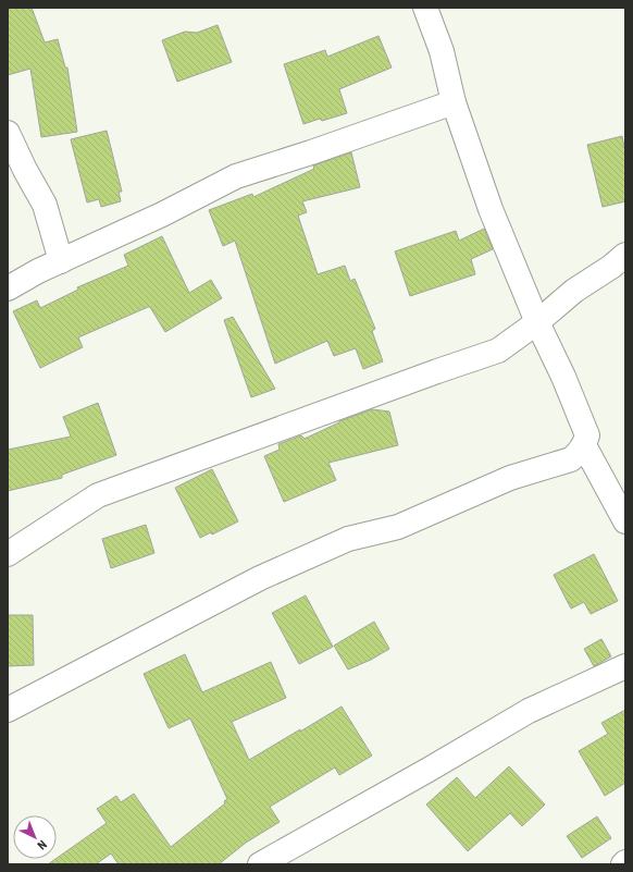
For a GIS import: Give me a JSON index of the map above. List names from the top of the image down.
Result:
{
  "north": "bottom right"
}
